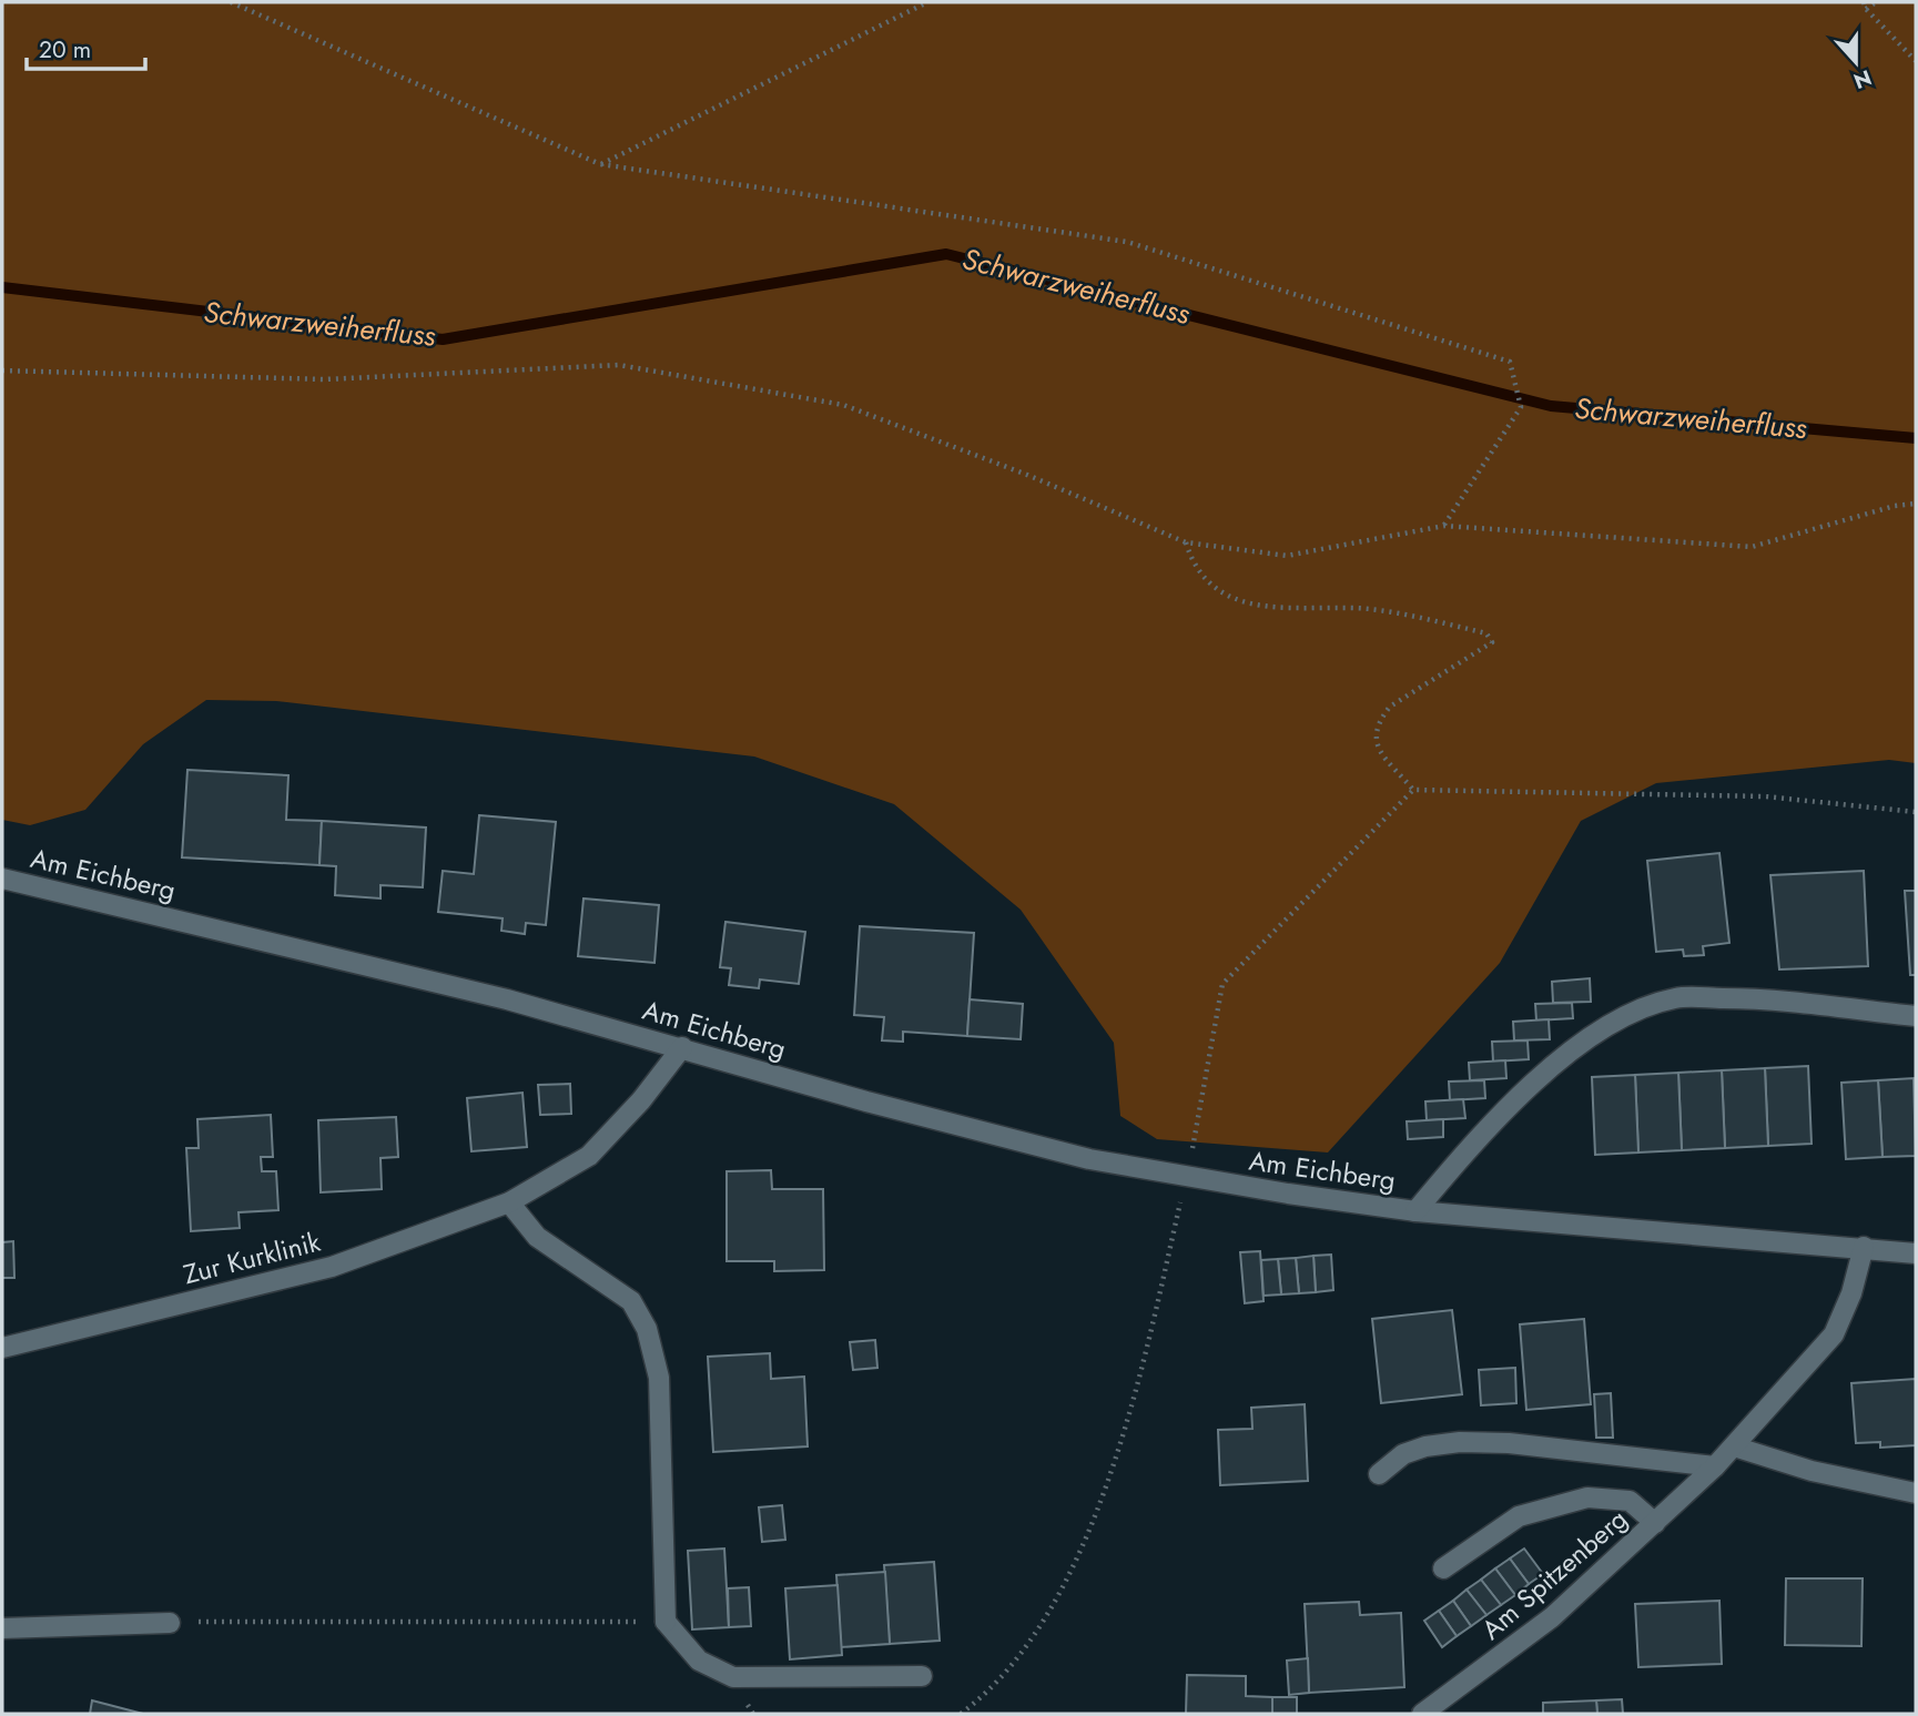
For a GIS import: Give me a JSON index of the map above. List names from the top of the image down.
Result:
{
  "streets": {
    "street": ["Am Eichberg", "Zur Kurklinik", "Am Spitzenberg"]
  },
  "crossings": [
    ["Am Eichberg", "Zur Kurklinik"],
    ["Am Eichberg", "Am Spitzenberg"]
  ],
  "water": ["Schwarzweiherfluss"],
  "scale_bar": "20 m",
  "north": "bottom"
}
